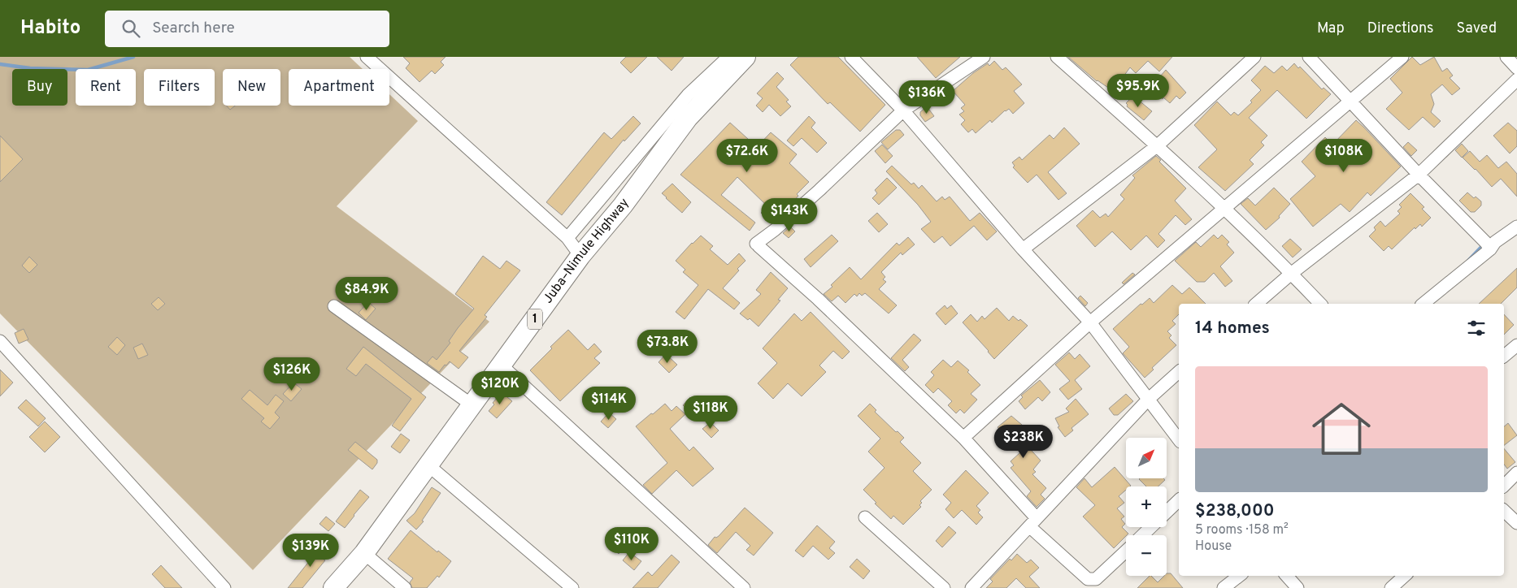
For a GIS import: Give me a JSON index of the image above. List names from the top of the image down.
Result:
{
  "streets": {
    "main road": ["Juba–Nimule Highway", "1"]
  },
  "north": "top right",
  "page": {
    "header": "Habito",
    "search": "Search here",
    "nav": ["Map", "Directions", "Saved"],
    "chip": [
      "Buy",
      "Rent",
      "Filters",
      "New",
      "Apartment"
    ],
    "price": [
      "$95.9K",
      "$136K",
      "$72.6K",
      "$108K",
      "$143K",
      "$84.9K",
      "$73.8K",
      "$126K",
      "$120K",
      "$114K",
      "$118K",
      "$238K",
      "$110K",
      "$139K"
    ],
    "heading": "14 homes",
    "list": [
      {
        "name": "$238,000",
        "note": "5 rooms · 158 m² · House"
      }
    ],
    "map_buttons": ["+", "−"]
  }
}
